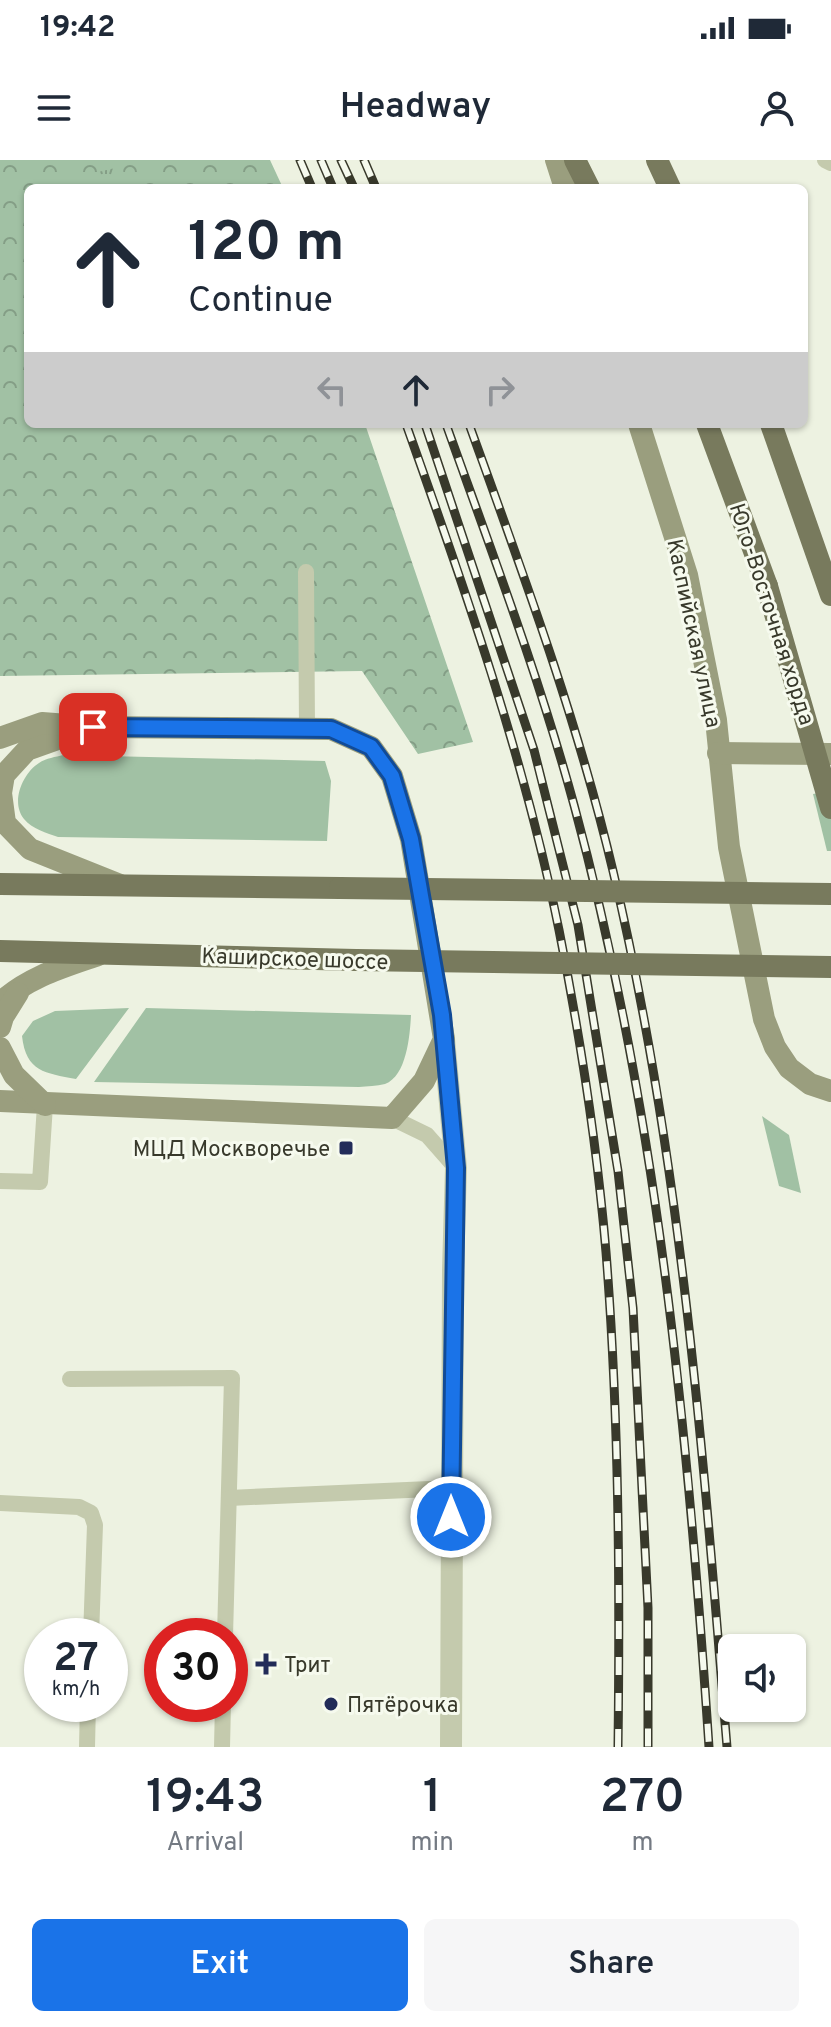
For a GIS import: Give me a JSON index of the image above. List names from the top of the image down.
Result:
{
  "streets": {
    "main road": ["Юго-Восточная хорда", "Каспийская улица", "Каширское шоссе"]
  },
  "places": {
    "transit": ["МЦД Москворечье"],
    "health": ["Трит"],
    "other": ["Пятёрочка"]
  },
  "page": {
    "status": "19:42",
    "header": "Headway",
    "turn": ["120 m", "Continue"],
    "speed": "27 km/h",
    "limit": "30",
    "eta": [
      "19:43",
      "Arrival",
      "1",
      "min",
      "270",
      "m"
    ],
    "buttons": ["Exit", "Share"]
  }
}
